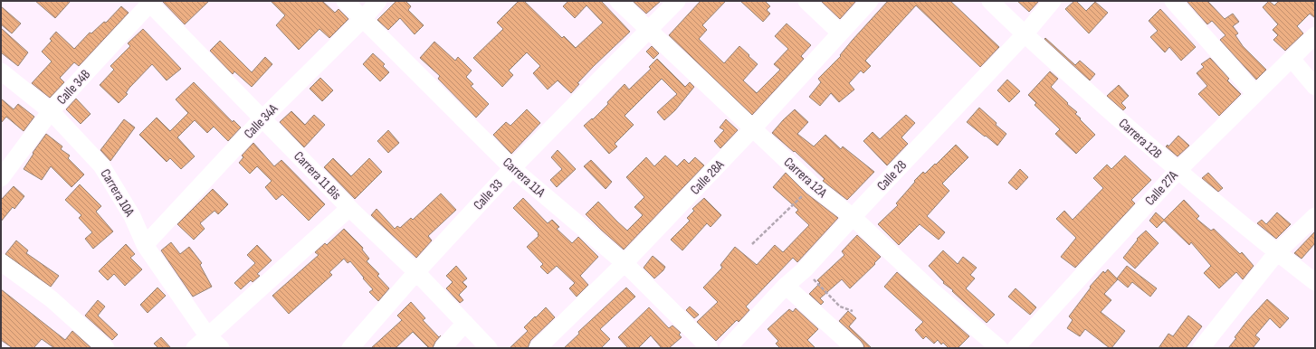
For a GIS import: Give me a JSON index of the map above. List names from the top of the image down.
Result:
{
  "streets": {
    "street": [
      "Calle 34B",
      "Calle 34A",
      "Carrera 12B",
      "Carrera 11 Bis",
      "Calle 28",
      "Carrera 11A",
      "Calle 28A",
      "Carrera 12A",
      "Calle 27A",
      "Carrera 10A",
      "Calle 33"
    ]
  },
  "crossings": [
    ["Calle 34B", "Carrera 11 Bis"],
    ["Calle 34B", "Carrera 10A"],
    ["Calle 34A", "Carrera 11 Bis"],
    ["Calle 34A", "Carrera 11A"],
    ["Calle 34A", "Carrera 10A"],
    ["Carrera 12B", "Calle 28"],
    ["Carrera 12B", "Calle 27A"],
    ["Carrera 11 Bis", "Calle 33"],
    ["Calle 28", "Carrera 12A"],
    ["Carrera 11A", "Calle 28A"],
    ["Carrera 11A", "Calle 33"],
    ["Calle 28A", "Carrera 12A"],
    ["Carrera 12A", "Calle 33"]
  ]
}
